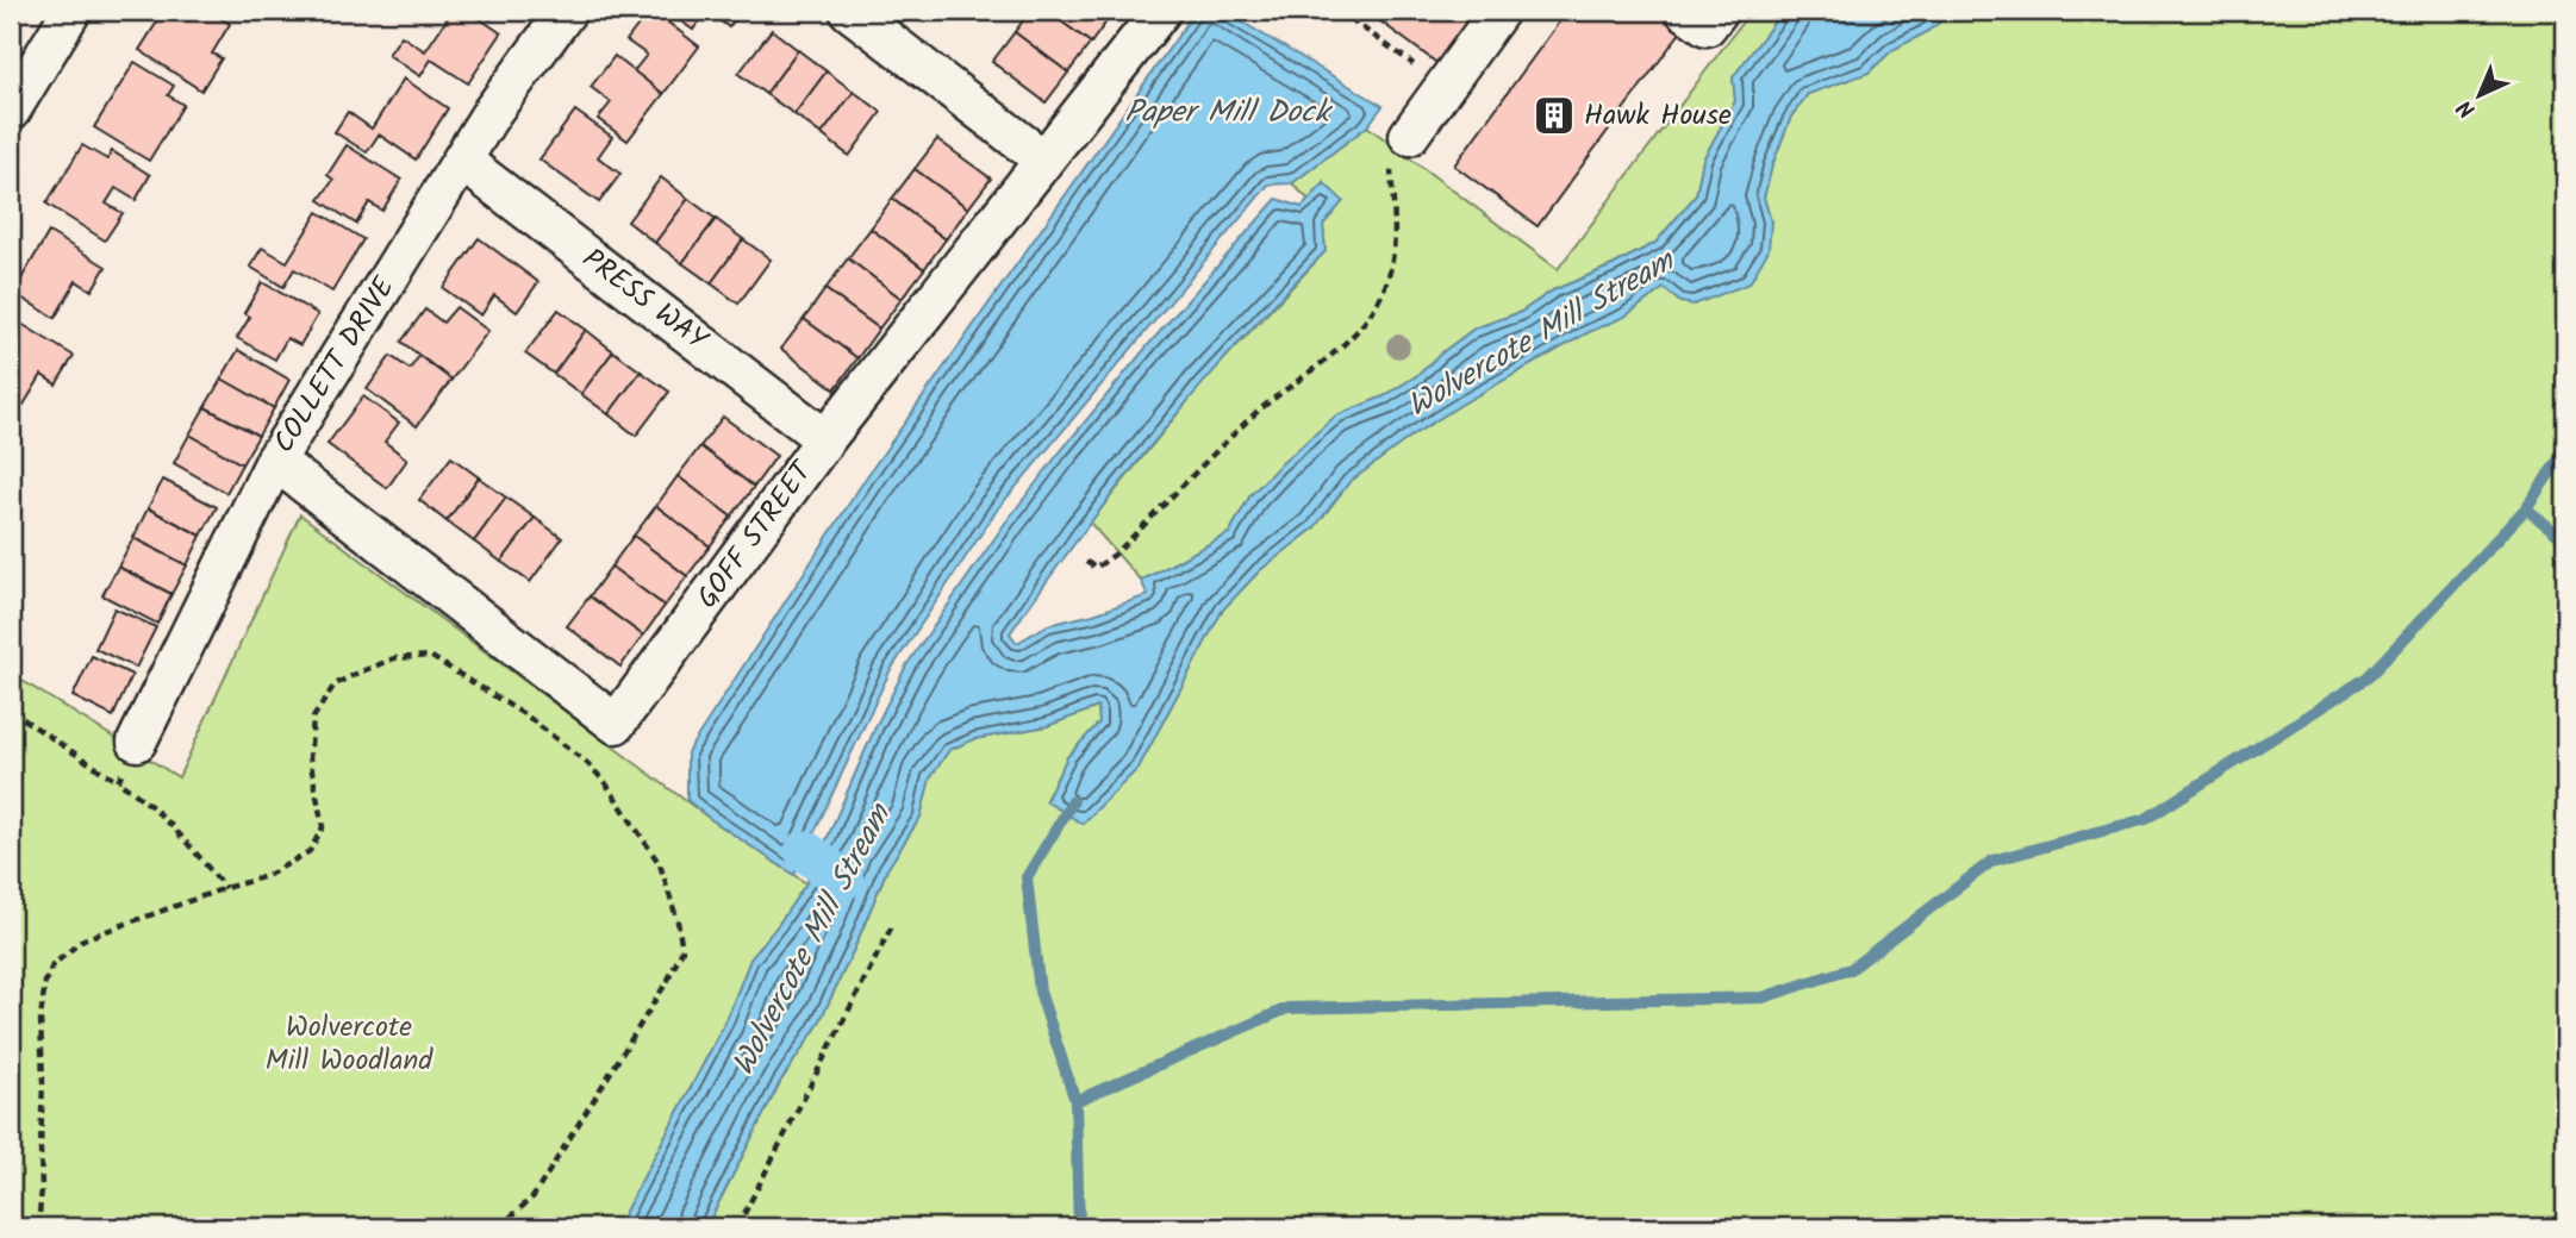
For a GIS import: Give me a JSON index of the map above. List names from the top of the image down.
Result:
{
  "streets": {
    "street": ["PRESS WAY", "COLLETT DRIVE", "GOFF STREET"]
  },
  "crossings": [
    ["PRESS WAY", "COLLETT DRIVE"],
    ["PRESS WAY", "GOFF STREET"],
    ["COLLETT DRIVE", "GOFF STREET"]
  ],
  "water": ["Paper Mill Dock", "Wolvercote Mill Stream"],
  "parks": ["Wolvercote Mill Woodland"],
  "places": {
    "building": ["Hawk House"]
  },
  "north": "bottom left"
}
